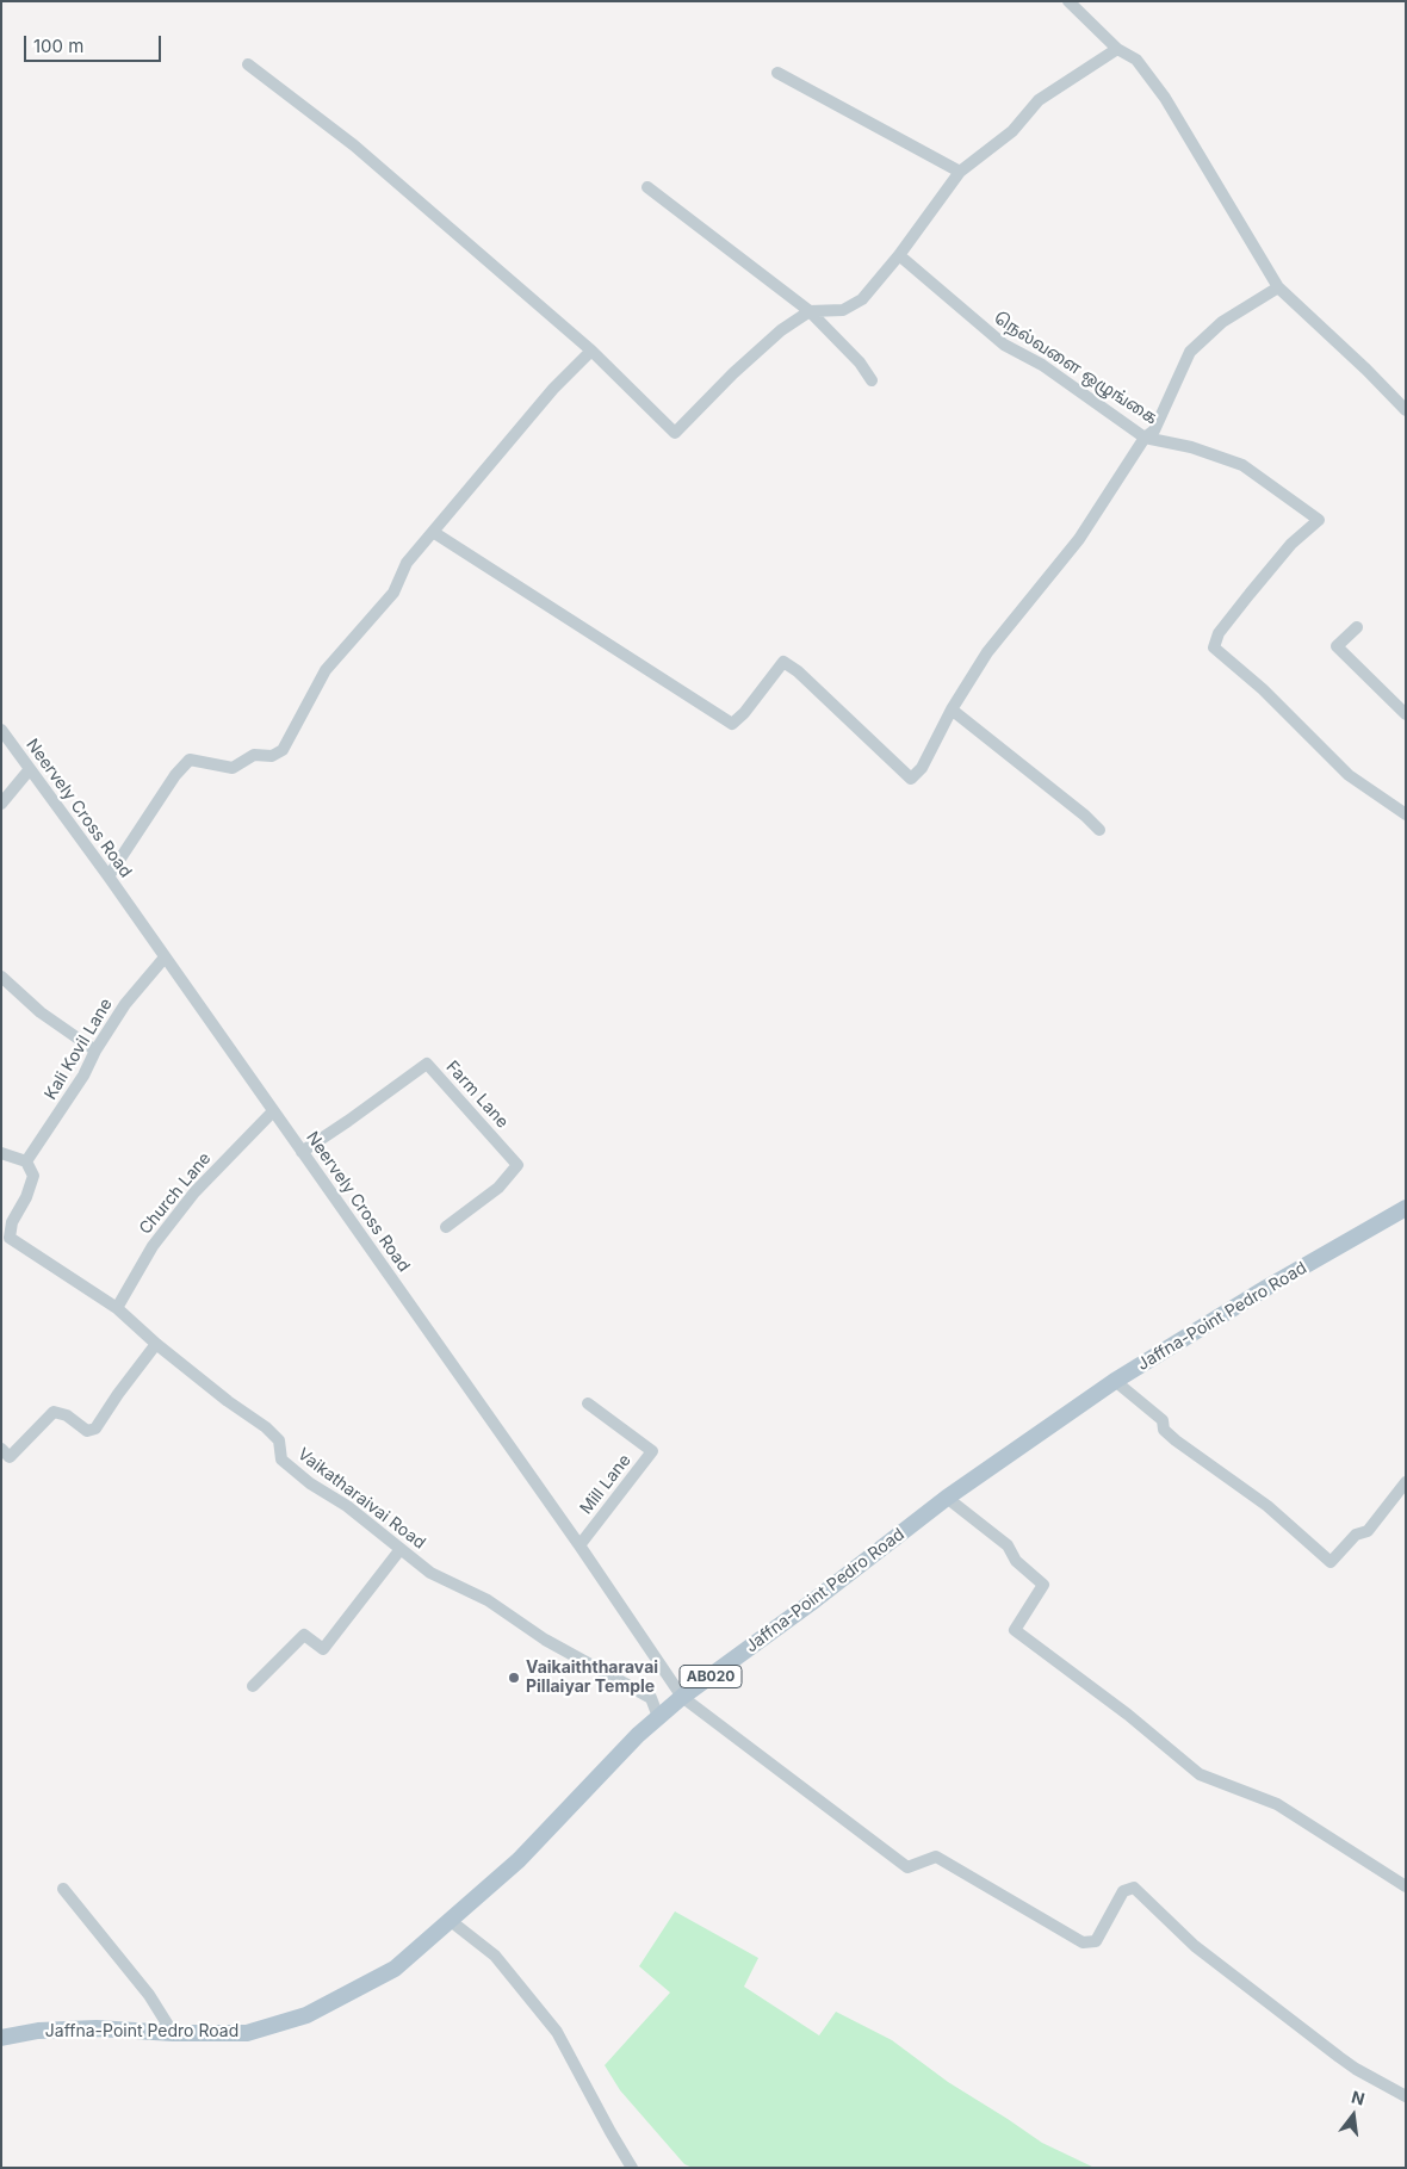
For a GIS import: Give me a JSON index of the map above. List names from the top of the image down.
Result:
{
  "streets": {
    "main road": ["Jaffna-Point Pedro Road", "AB020"],
    "street": [
      "நெல்வளை ஒழுங்கை",
      "Neervely Cross Road",
      "Kali Kovil Lane",
      "Farm Lane",
      "Church Lane",
      "Mill Lane",
      "Vaikatharaivai Road"
    ]
  },
  "crossings": [
    ["Neervely Cross Road", "Kali Kovil Lane"],
    ["Neervely Cross Road", "Farm Lane"],
    ["Neervely Cross Road", "Church Lane"],
    ["Neervely Cross Road", "Jaffna-Point Pedro Road"],
    ["Neervely Cross Road", "Mill Lane"],
    ["Kali Kovil Lane", "Vaikatharaivai Road"],
    ["Church Lane", "Vaikatharaivai Road"],
    ["Jaffna-Point Pedro Road", "Vaikatharaivai Road"]
  ],
  "places": ["Vaikaiththaravai Pillaiyar Temple"],
  "scale_bar": "100 m",
  "north": "top"
}
